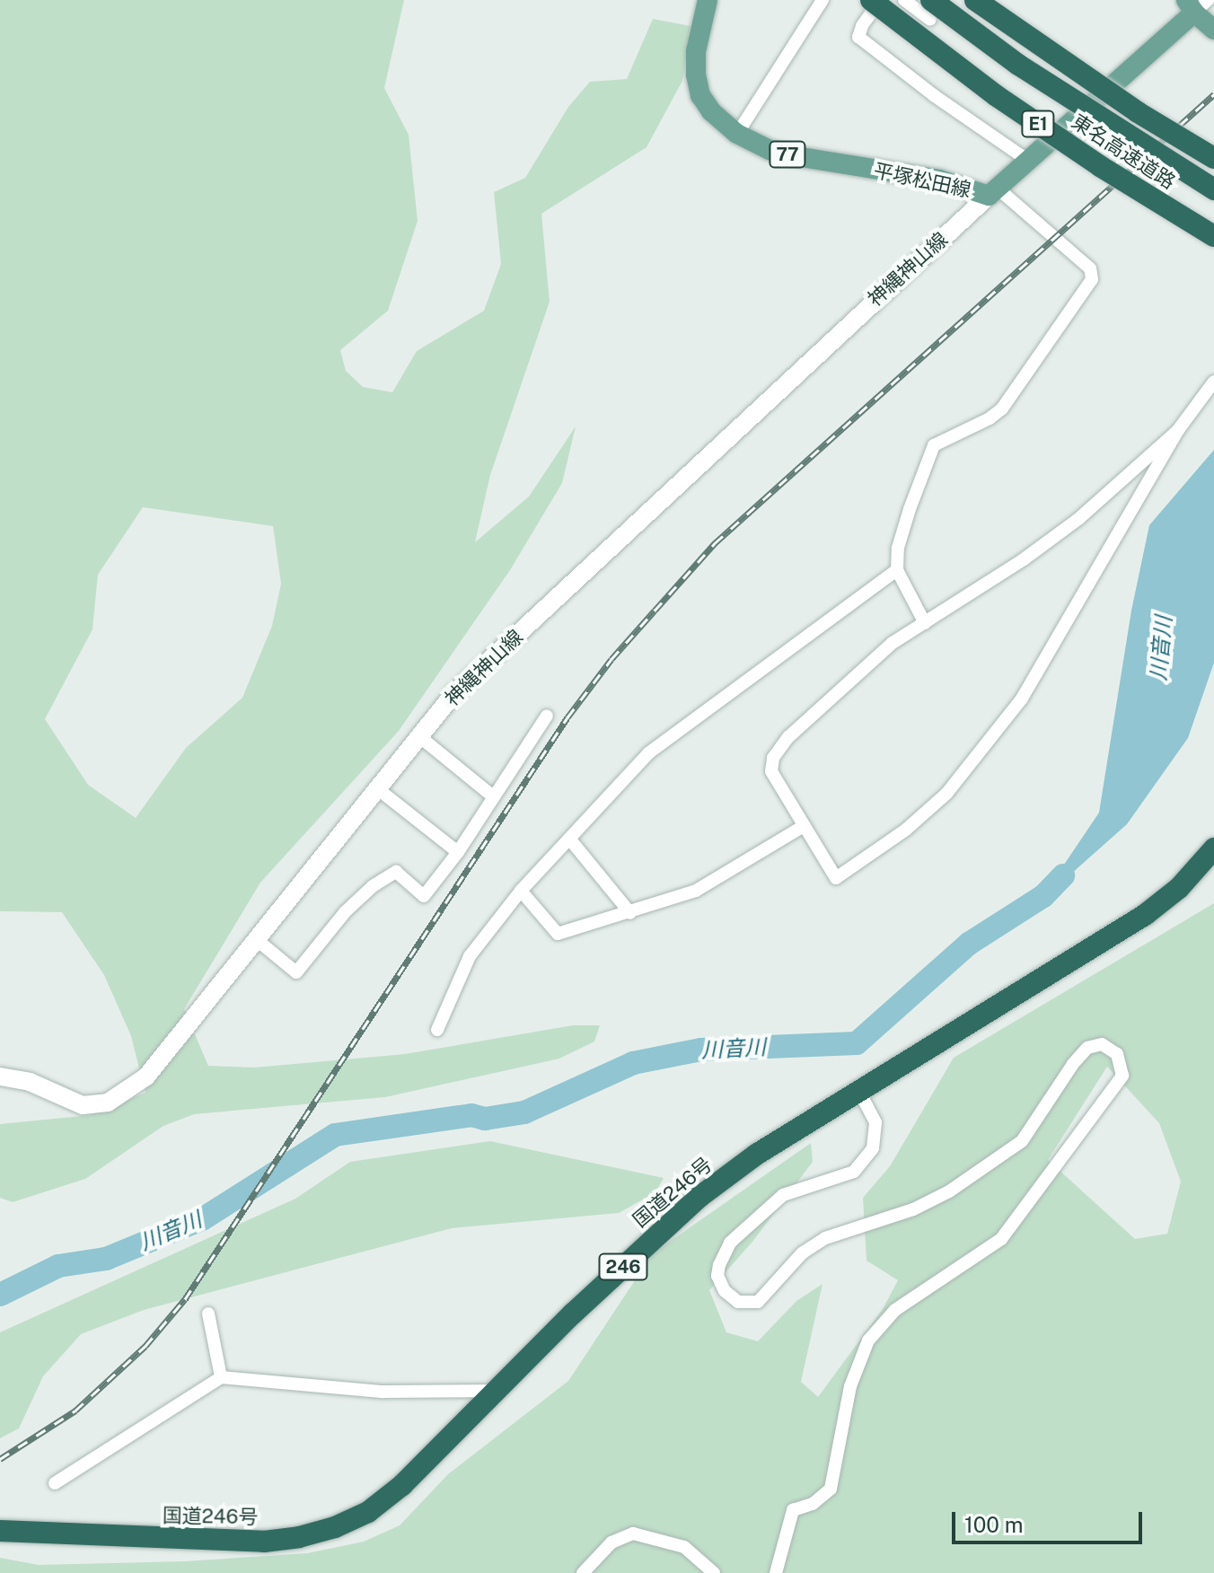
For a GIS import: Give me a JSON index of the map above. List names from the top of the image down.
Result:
{
  "streets": {
    "highway": [
      "E1",
      "東名高速道路",
      "国道246号",
      "246"
    ],
    "main road": ["77", "平塚松田線", "神縄神山線"]
  },
  "crossings": [
    ["平塚松田線", "神縄神山線"]
  ],
  "water": ["川音川"],
  "scale_bar": "100 m"
}
